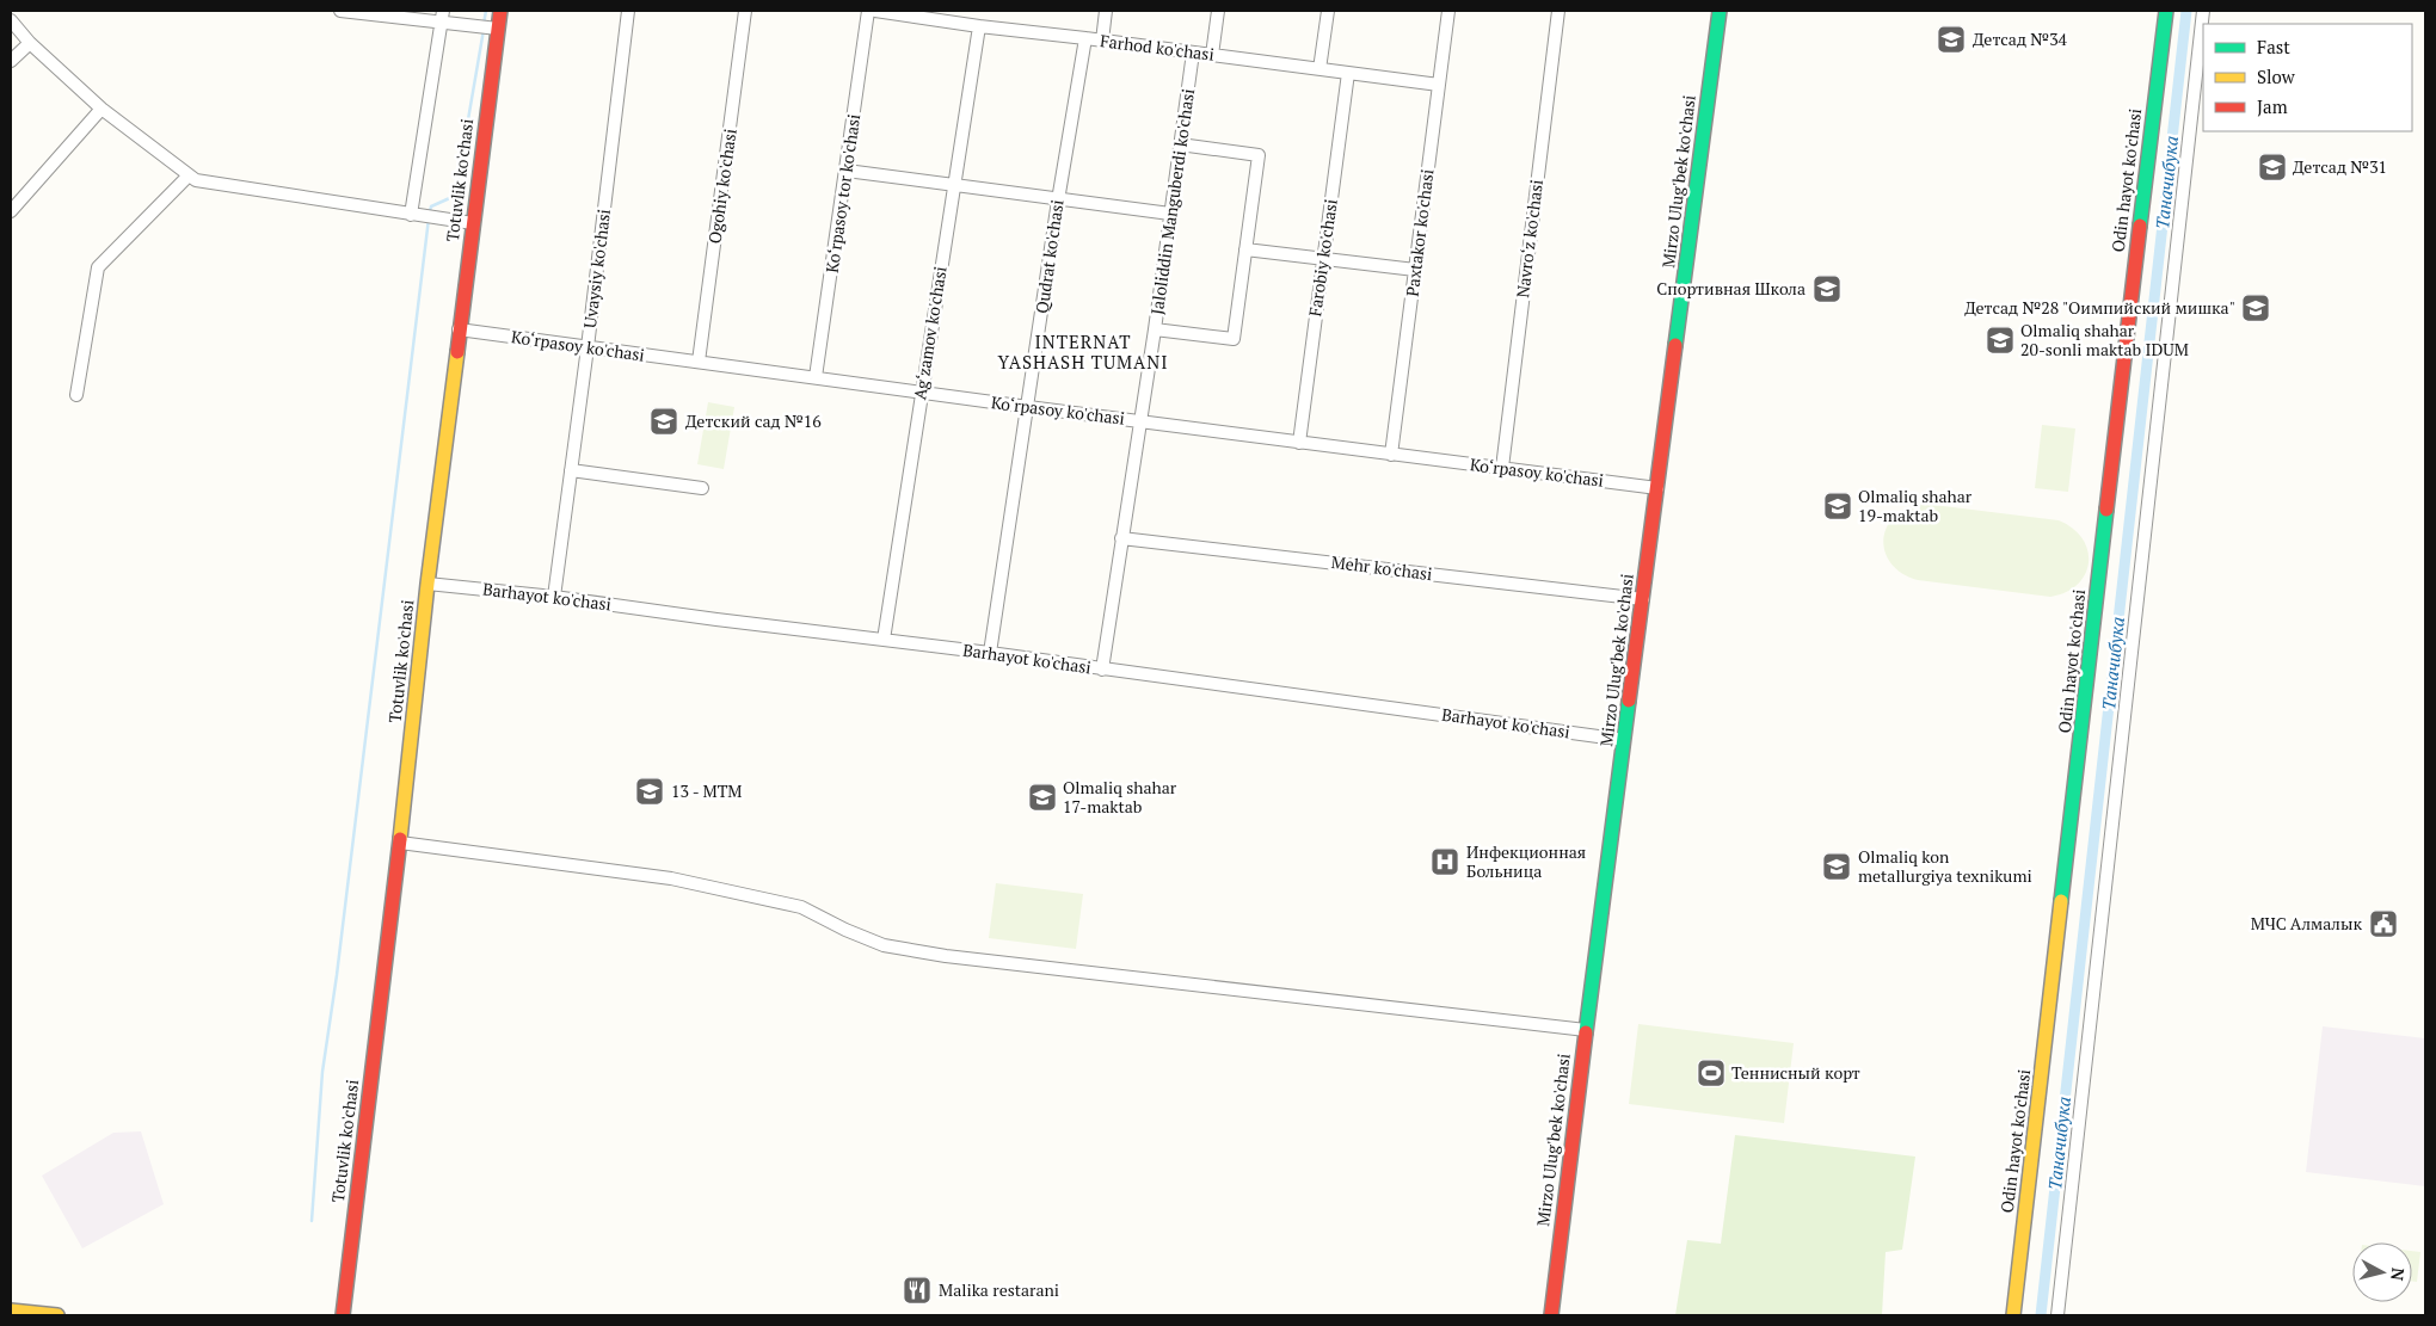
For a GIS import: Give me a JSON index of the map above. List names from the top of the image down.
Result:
{
  "streets": {
    "main road": ["Totuvlik ko'chasi", "Odin hayot ko'chasi", "Mirzo Ulug'bek ko'chasi"],
    "street": [
      "Farhod ko'chasi",
      "Ogohiy ko'chasi",
      "Ko‘rpasoy tor ko'chasi",
      "Jaloliddin Manguberdi ko'chasi",
      "Paxtakor ko'chasi",
      "Navro‘z ko'chasi",
      "Qudrat ko'chasi",
      "Farobiy ko'chasi",
      "Uvaysiy ko'chasi",
      "Ag‘zamov ko'chasi",
      "Ko‘rpasoy ko'chasi",
      "Mehr ko'chasi",
      "Barhayot ko'chasi"
    ]
  },
  "crossings": [
    ["Farhod ko'chasi", "Jaloliddin Manguberdi ko'chasi"],
    ["Farhod ko'chasi", "Paxtakor ko'chasi"],
    ["Farhod ko'chasi", "Qudrat ko'chasi"],
    ["Farhod ko'chasi", "Farobiy ko'chasi"],
    ["Farhod ko'chasi", "Ag‘zamov ko'chasi"],
    ["Totuvlik ko'chasi", "Ko‘rpasoy ko'chasi"],
    ["Totuvlik ko'chasi", "Barhayot ko'chasi"],
    ["Mirzo Ulug'bek ko'chasi", "Ko‘rpasoy ko'chasi"],
    ["Mirzo Ulug'bek ko'chasi", "Mehr ko'chasi"],
    ["Mirzo Ulug'bek ko'chasi", "Barhayot ko'chasi"],
    ["Ogohiy ko'chasi", "Ko‘rpasoy ko'chasi"],
    ["Ko‘rpasoy tor ko'chasi", "Ko‘rpasoy ko'chasi"],
    ["Jaloliddin Manguberdi ko'chasi", "Ko‘rpasoy ko'chasi"],
    ["Jaloliddin Manguberdi ko'chasi", "Mehr ko'chasi"],
    ["Jaloliddin Manguberdi ko'chasi", "Barhayot ko'chasi"],
    ["Paxtakor ko'chasi", "Ko‘rpasoy ko'chasi"],
    ["Navro‘z ko'chasi", "Ko‘rpasoy ko'chasi"],
    ["Qudrat ko'chasi", "Ko‘rpasoy ko'chasi"],
    ["Qudrat ko'chasi", "Barhayot ko'chasi"],
    ["Farobiy ko'chasi", "Ko‘rpasoy ko'chasi"],
    ["Uvaysiy ko'chasi", "Ko‘rpasoy ko'chasi"],
    ["Uvaysiy ko'chasi", "Barhayot ko'chasi"],
    ["Ag‘zamov ko'chasi", "Ko‘rpasoy ko'chasi"],
    ["Ag‘zamov ko'chasi", "Barhayot ko'chasi"]
  ],
  "districts": ["INTERNAT YASHASH TUMANI"],
  "water": ["Таначибука"],
  "places": {
    "school or university": [
      "Детсад №34",
      "Детсад №31",
      "Спортивная Школа",
      "Детсад №28 \"Оимпийский мишка\"",
      "Olmaliq shahar 20-sonli maktab IDUM",
      "Детский сад №16",
      "Olmaliq shahar 19-maktab",
      "13 - MTM",
      "Olmaliq shahar 17-maktab",
      "Olmaliq kon metallurgiya texnikumi"
    ],
    "hospital": ["Инфекционная Больница"],
    "public building": ["МЧС Алмалык"],
    "sports": ["Теннисный корт"],
    "restaurant": ["Malika restarani"]
  },
  "legend": ["Fast", "Slow", "Jam"],
  "north": "right"
}
